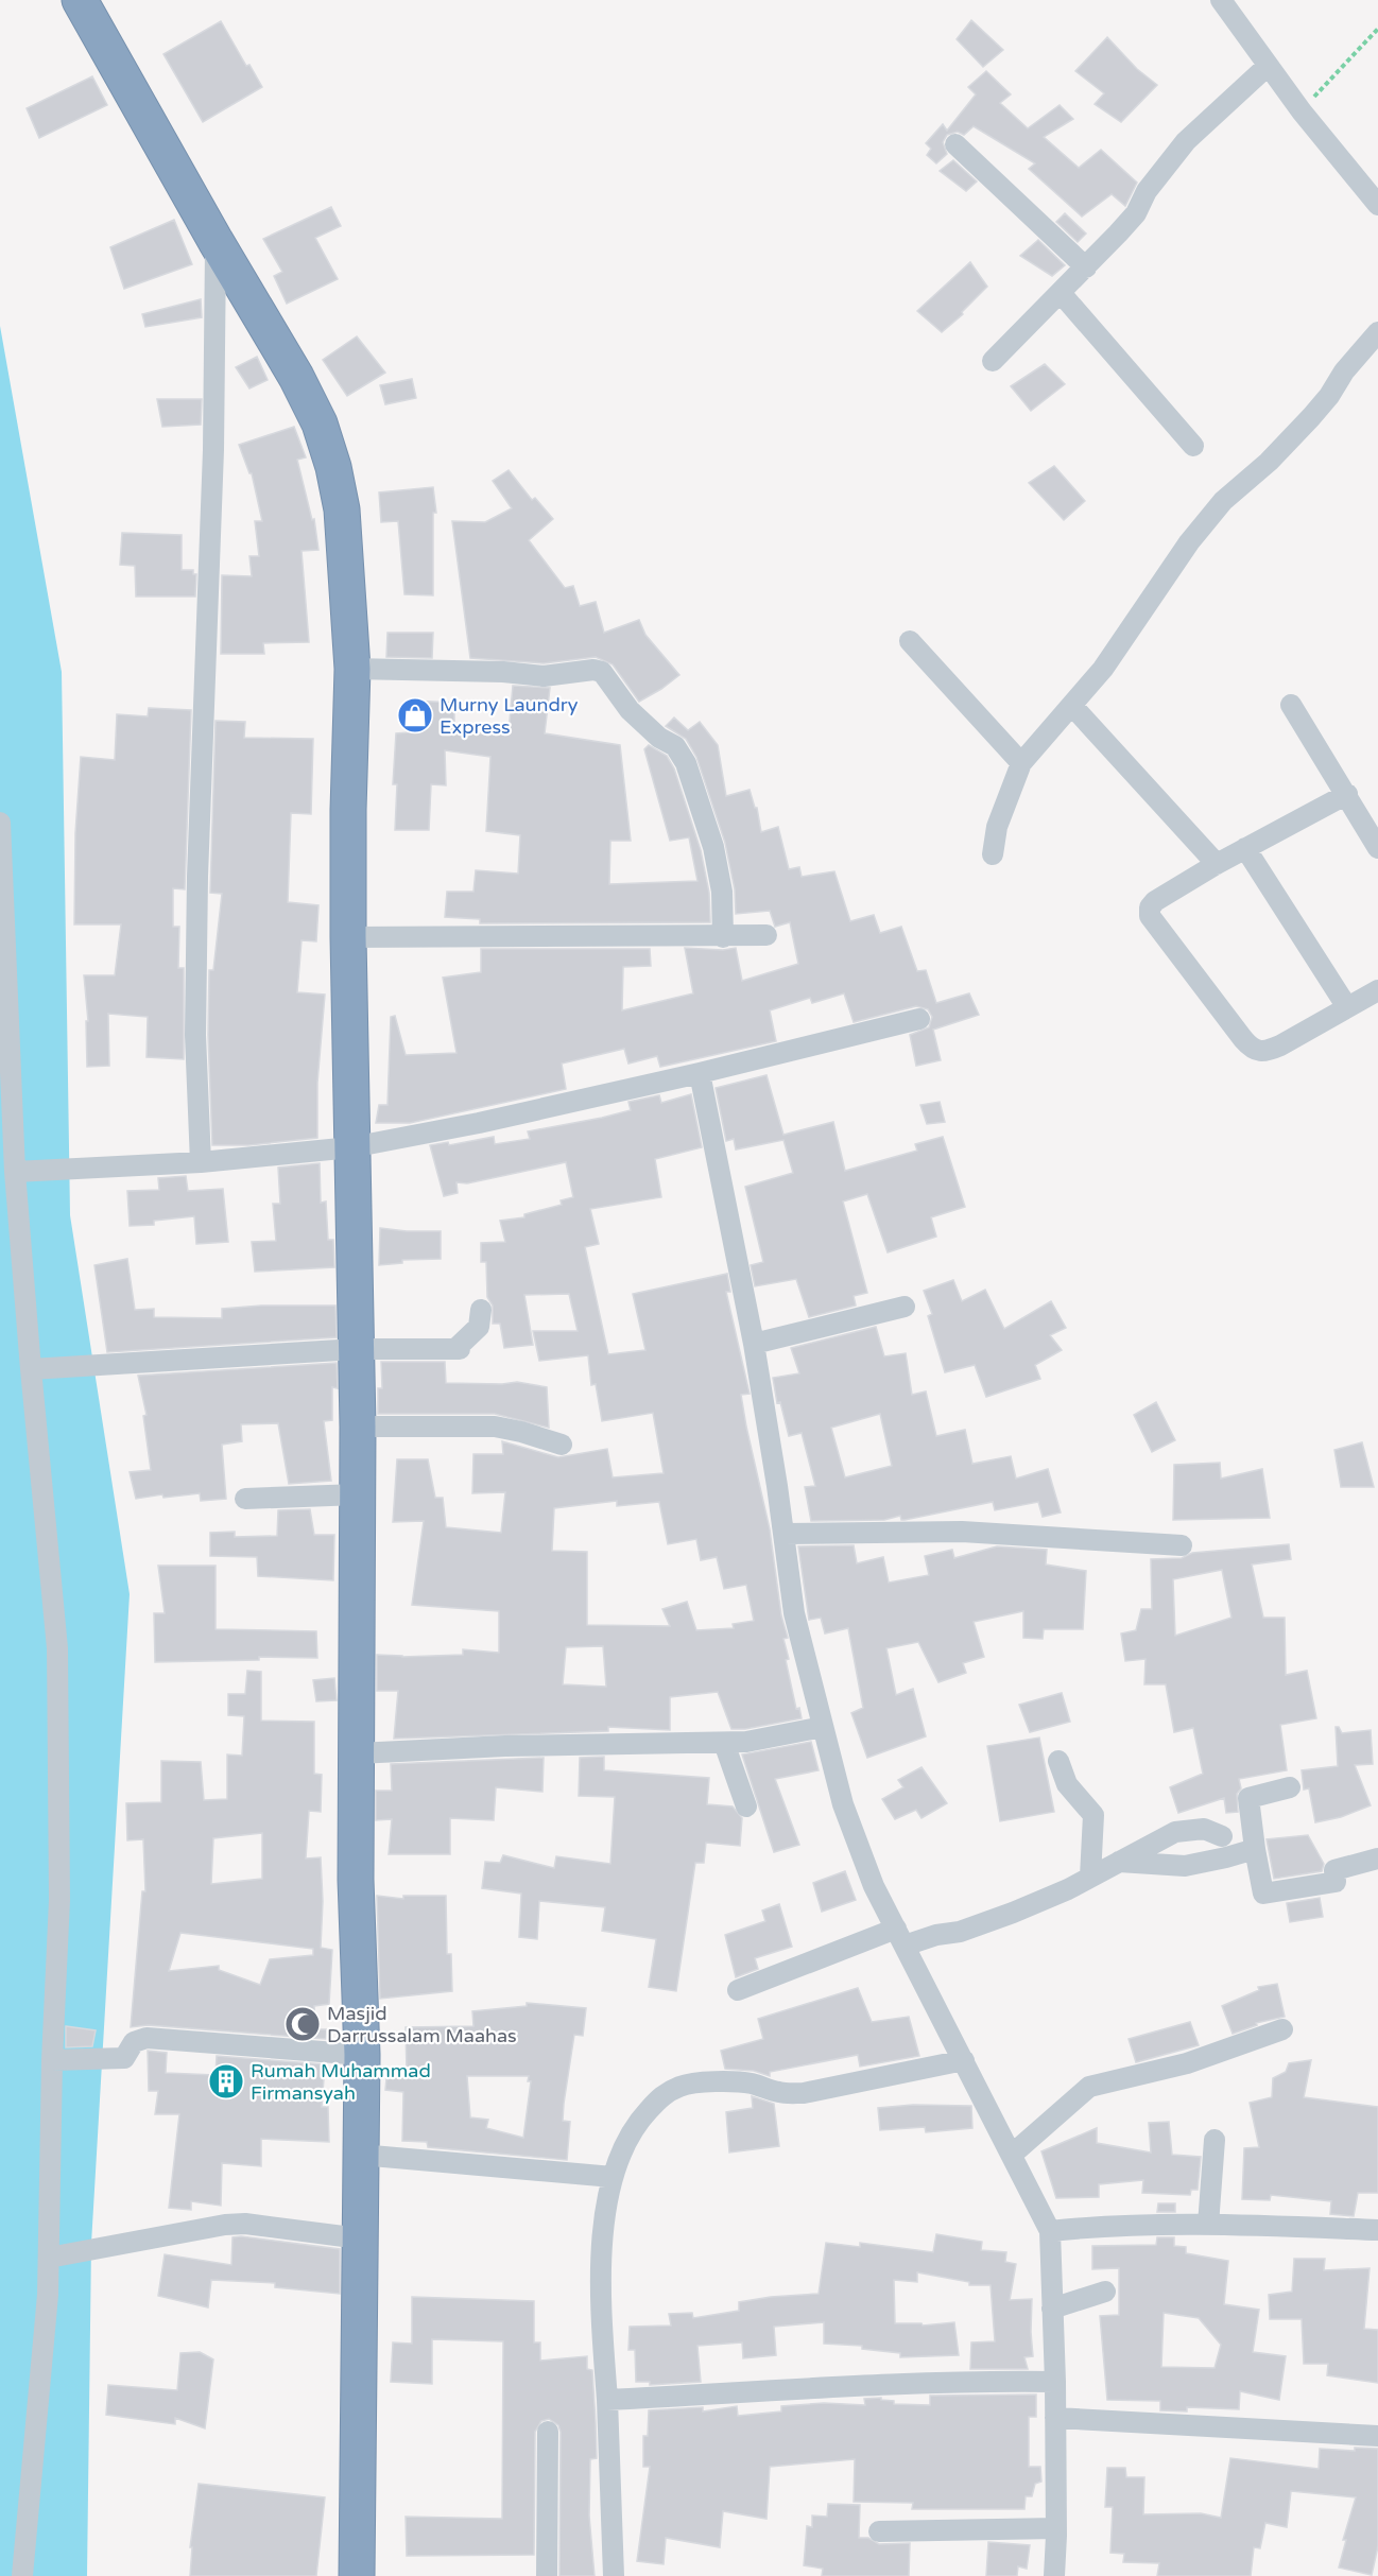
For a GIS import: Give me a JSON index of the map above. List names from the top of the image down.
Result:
{
  "places": {
    "shop": ["Murny Laundry Express"],
    "mosque": ["Masjid Darrussalam Maahas"],
    "building": ["Rumah Muhammad Firmansyah"]
  }
}
